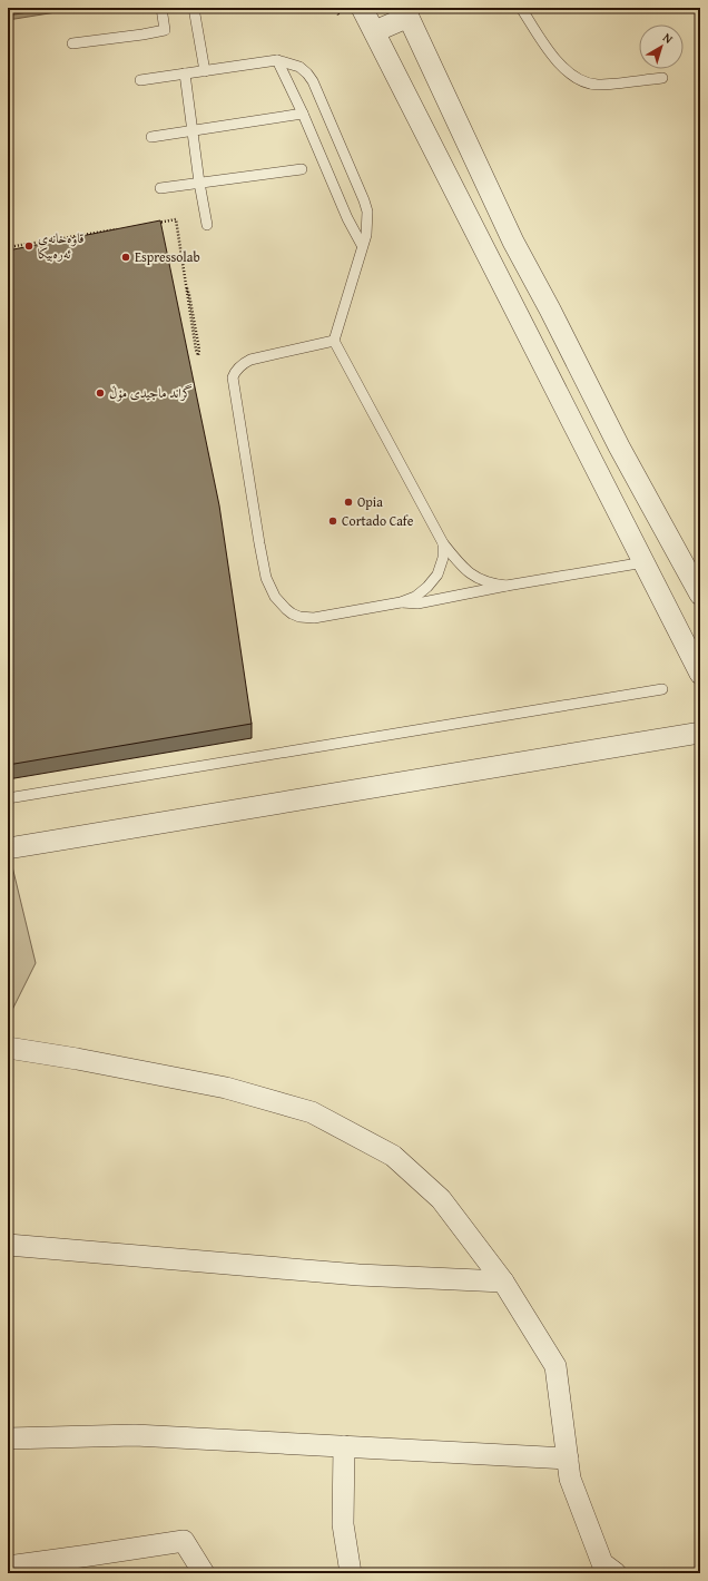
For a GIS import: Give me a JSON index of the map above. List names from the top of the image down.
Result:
{
  "places": [
    "قاوەخانەی ئەرەبیکا",
    "Espressolab",
    "گراند ماجیدی مۆڵ",
    "Opia",
    "Cortado Cafe"
  ],
  "north": "top right"
}
